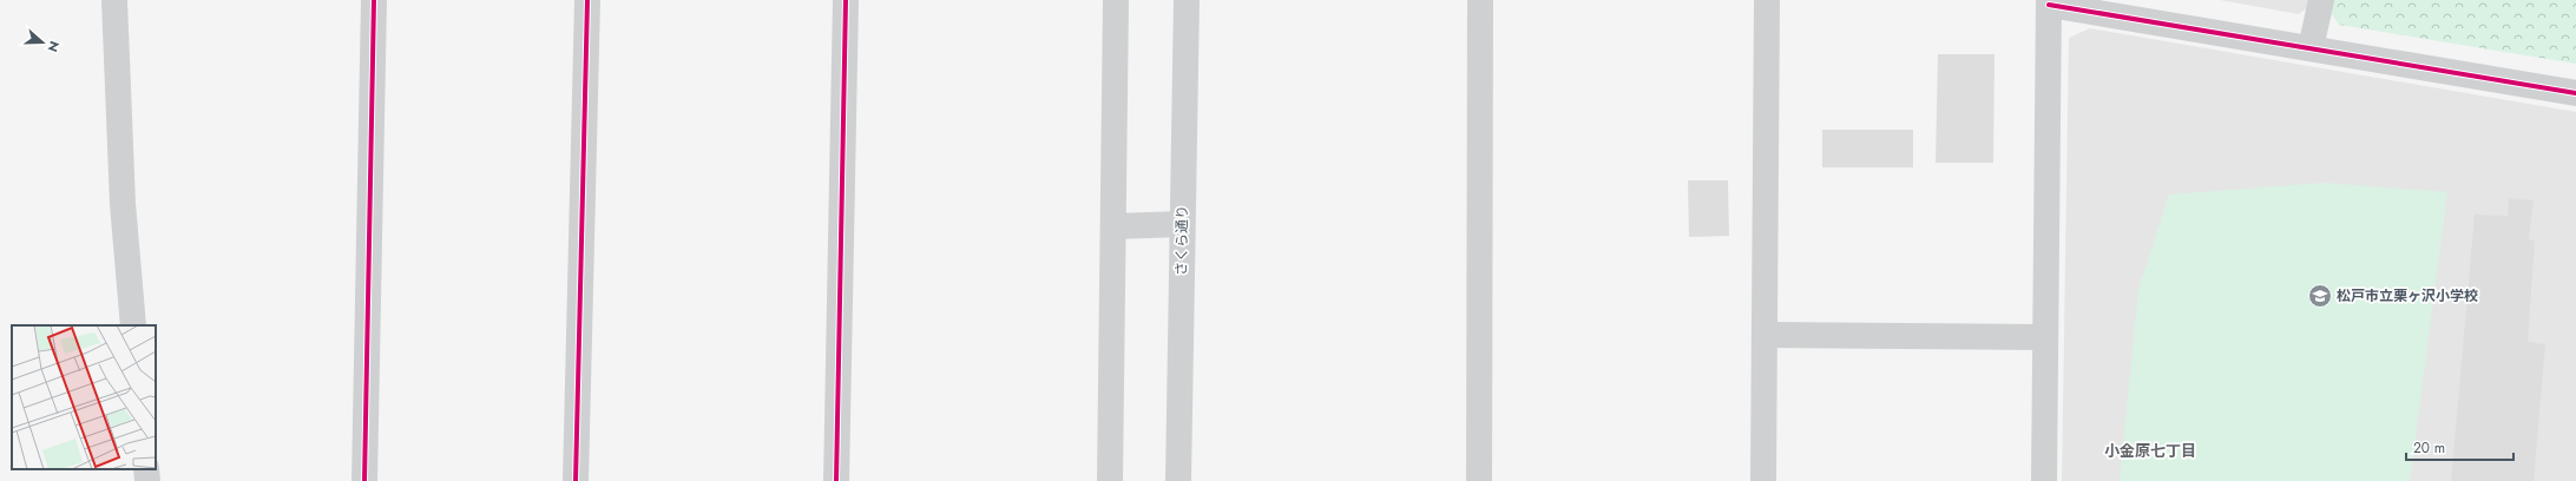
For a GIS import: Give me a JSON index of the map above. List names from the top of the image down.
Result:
{
  "streets": {
    "street": ["さくら通り"]
  },
  "districts": ["小金原七丁目"],
  "places": {
    "school or university": ["松戸市立栗ヶ沢小学校"]
  },
  "scale_bar": "20 m",
  "north": "right"
}
